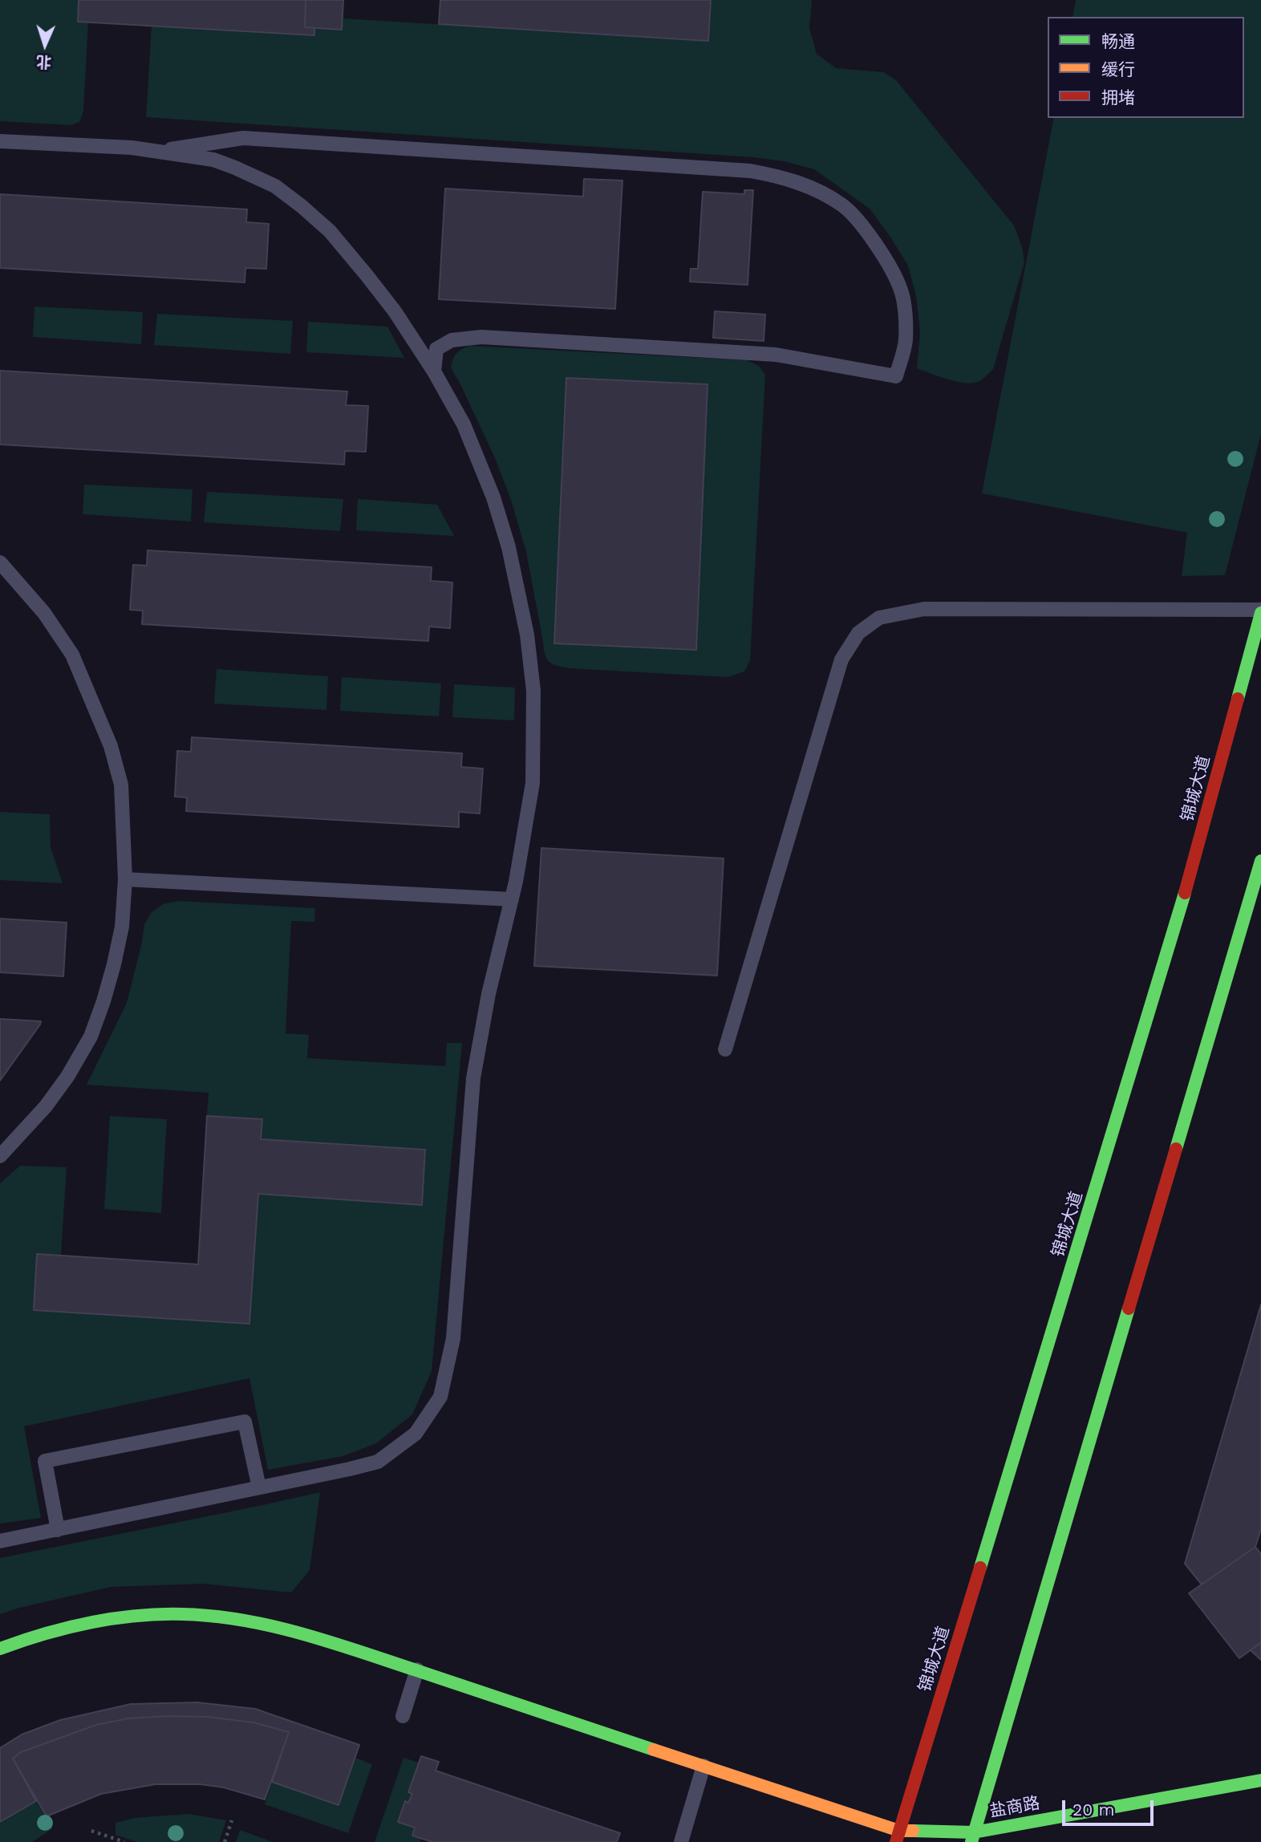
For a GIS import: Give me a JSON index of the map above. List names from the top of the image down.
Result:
{
  "streets": {
    "main road": ["锦城大道", "盐商路"]
  },
  "crossings": [
    ["锦城大道", "盐商路"]
  ],
  "legend": ["畅通", "缓行", "拥堵"],
  "scale_bar": "20 m",
  "north": "bottom"
}
